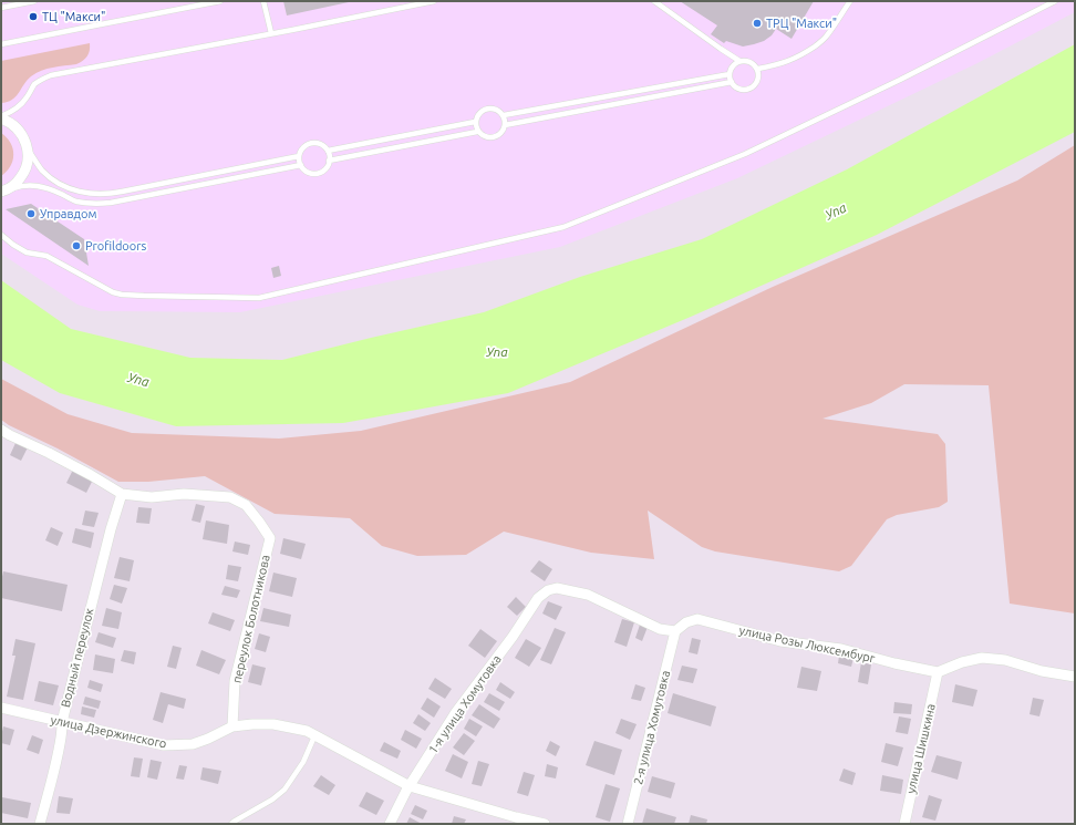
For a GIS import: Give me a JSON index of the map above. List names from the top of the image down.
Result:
{
  "streets": {
    "street": [
      "переулок Болотникова",
      "улица Розы Люксембург",
      "Водный переулок",
      "1-я улица Хомутовка",
      "2-я улица Хомутовка",
      "улица Дзержинского",
      "улица Шишкина"
    ]
  },
  "crossings": [
    ["переулок Болотникова", "Водный переулок"],
    ["переулок Болотникова", "улица Дзержинского"],
    ["улица Розы Люксембург", "1-я улица Хомутовка"],
    ["улица Розы Люксембург", "2-я улица Хомутовка"],
    ["улица Розы Люксембург", "улица Шишкина"],
    ["Водный переулок", "улица Дзержинского"],
    ["1-я улица Хомутовка", "2-я улица Хомутовка"],
    ["1-я улица Хомутовка", "улица Дзержинского"]
  ],
  "water": ["Упа"],
  "places": [
    "ТЦ \"Макси\"",
    "ТРЦ \"Макси\"",
    "Управдом",
    "Profildoors"
  ]
}
